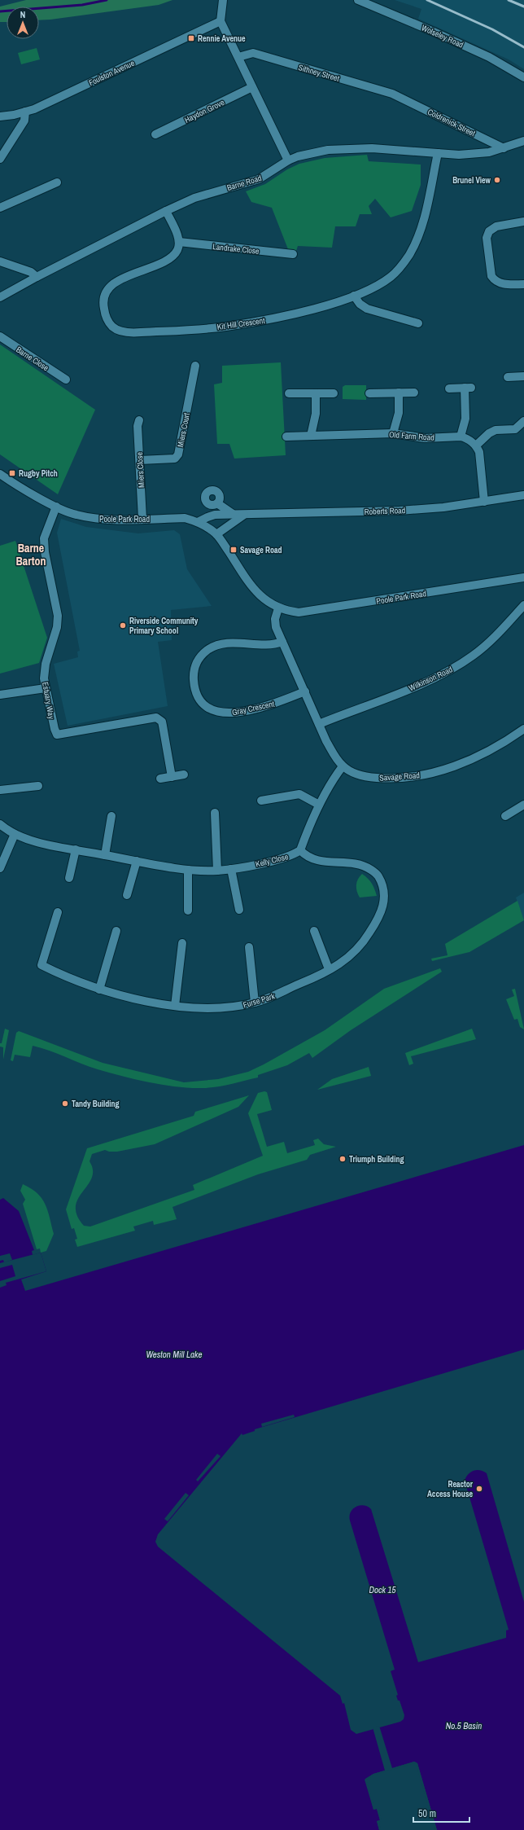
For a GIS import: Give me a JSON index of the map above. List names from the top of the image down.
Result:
{
  "streets": {
    "street": [
      "Wolseley Road",
      "Foulston Avenue",
      "Sithney Street",
      "Haydon Grove",
      "Coldrenick Street",
      "Barne Road",
      "Landrake Close",
      "Kit Hill Crescent",
      "Barne Close",
      "Miers Court",
      "Old Farm Road",
      "Miers Close",
      "Roberts Road",
      "Poole Park Road",
      "Wilkinson Road",
      "Estuary Way",
      "Gray Crescent",
      "Savage Road",
      "Kelly Close",
      "Furse Park"
    ]
  },
  "crossings": [
    ["Sithney Street", "Coldrenick Street"],
    ["Coldrenick Street", "Barne Road"],
    ["Barne Road", "Kit Hill Crescent"],
    ["Landrake Close", "Kit Hill Crescent"],
    ["Miers Court", "Miers Close"],
    ["Miers Close", "Poole Park Road"],
    ["Roberts Road", "Poole Park Road"],
    ["Poole Park Road", "Estuary Way"],
    ["Poole Park Road", "Savage Road"],
    ["Wilkinson Road", "Savage Road"],
    ["Gray Crescent", "Savage Road"],
    ["Kelly Close", "Furse Park"]
  ],
  "districts": ["Barne Barton"],
  "water": ["Weston Mill Lake", "Dock 15", "No.5 Basin"],
  "places": {
    "transit": ["Rennie Avenue", "Rugby Pitch", "Savage Road"],
    "other": [
      "Brunel View",
      "Riverside Community Primary School",
      "Tandy Building",
      "Triumph Building",
      "Reactor Access House"
    ]
  },
  "scale_bar": "50 m",
  "north": "top"
}
